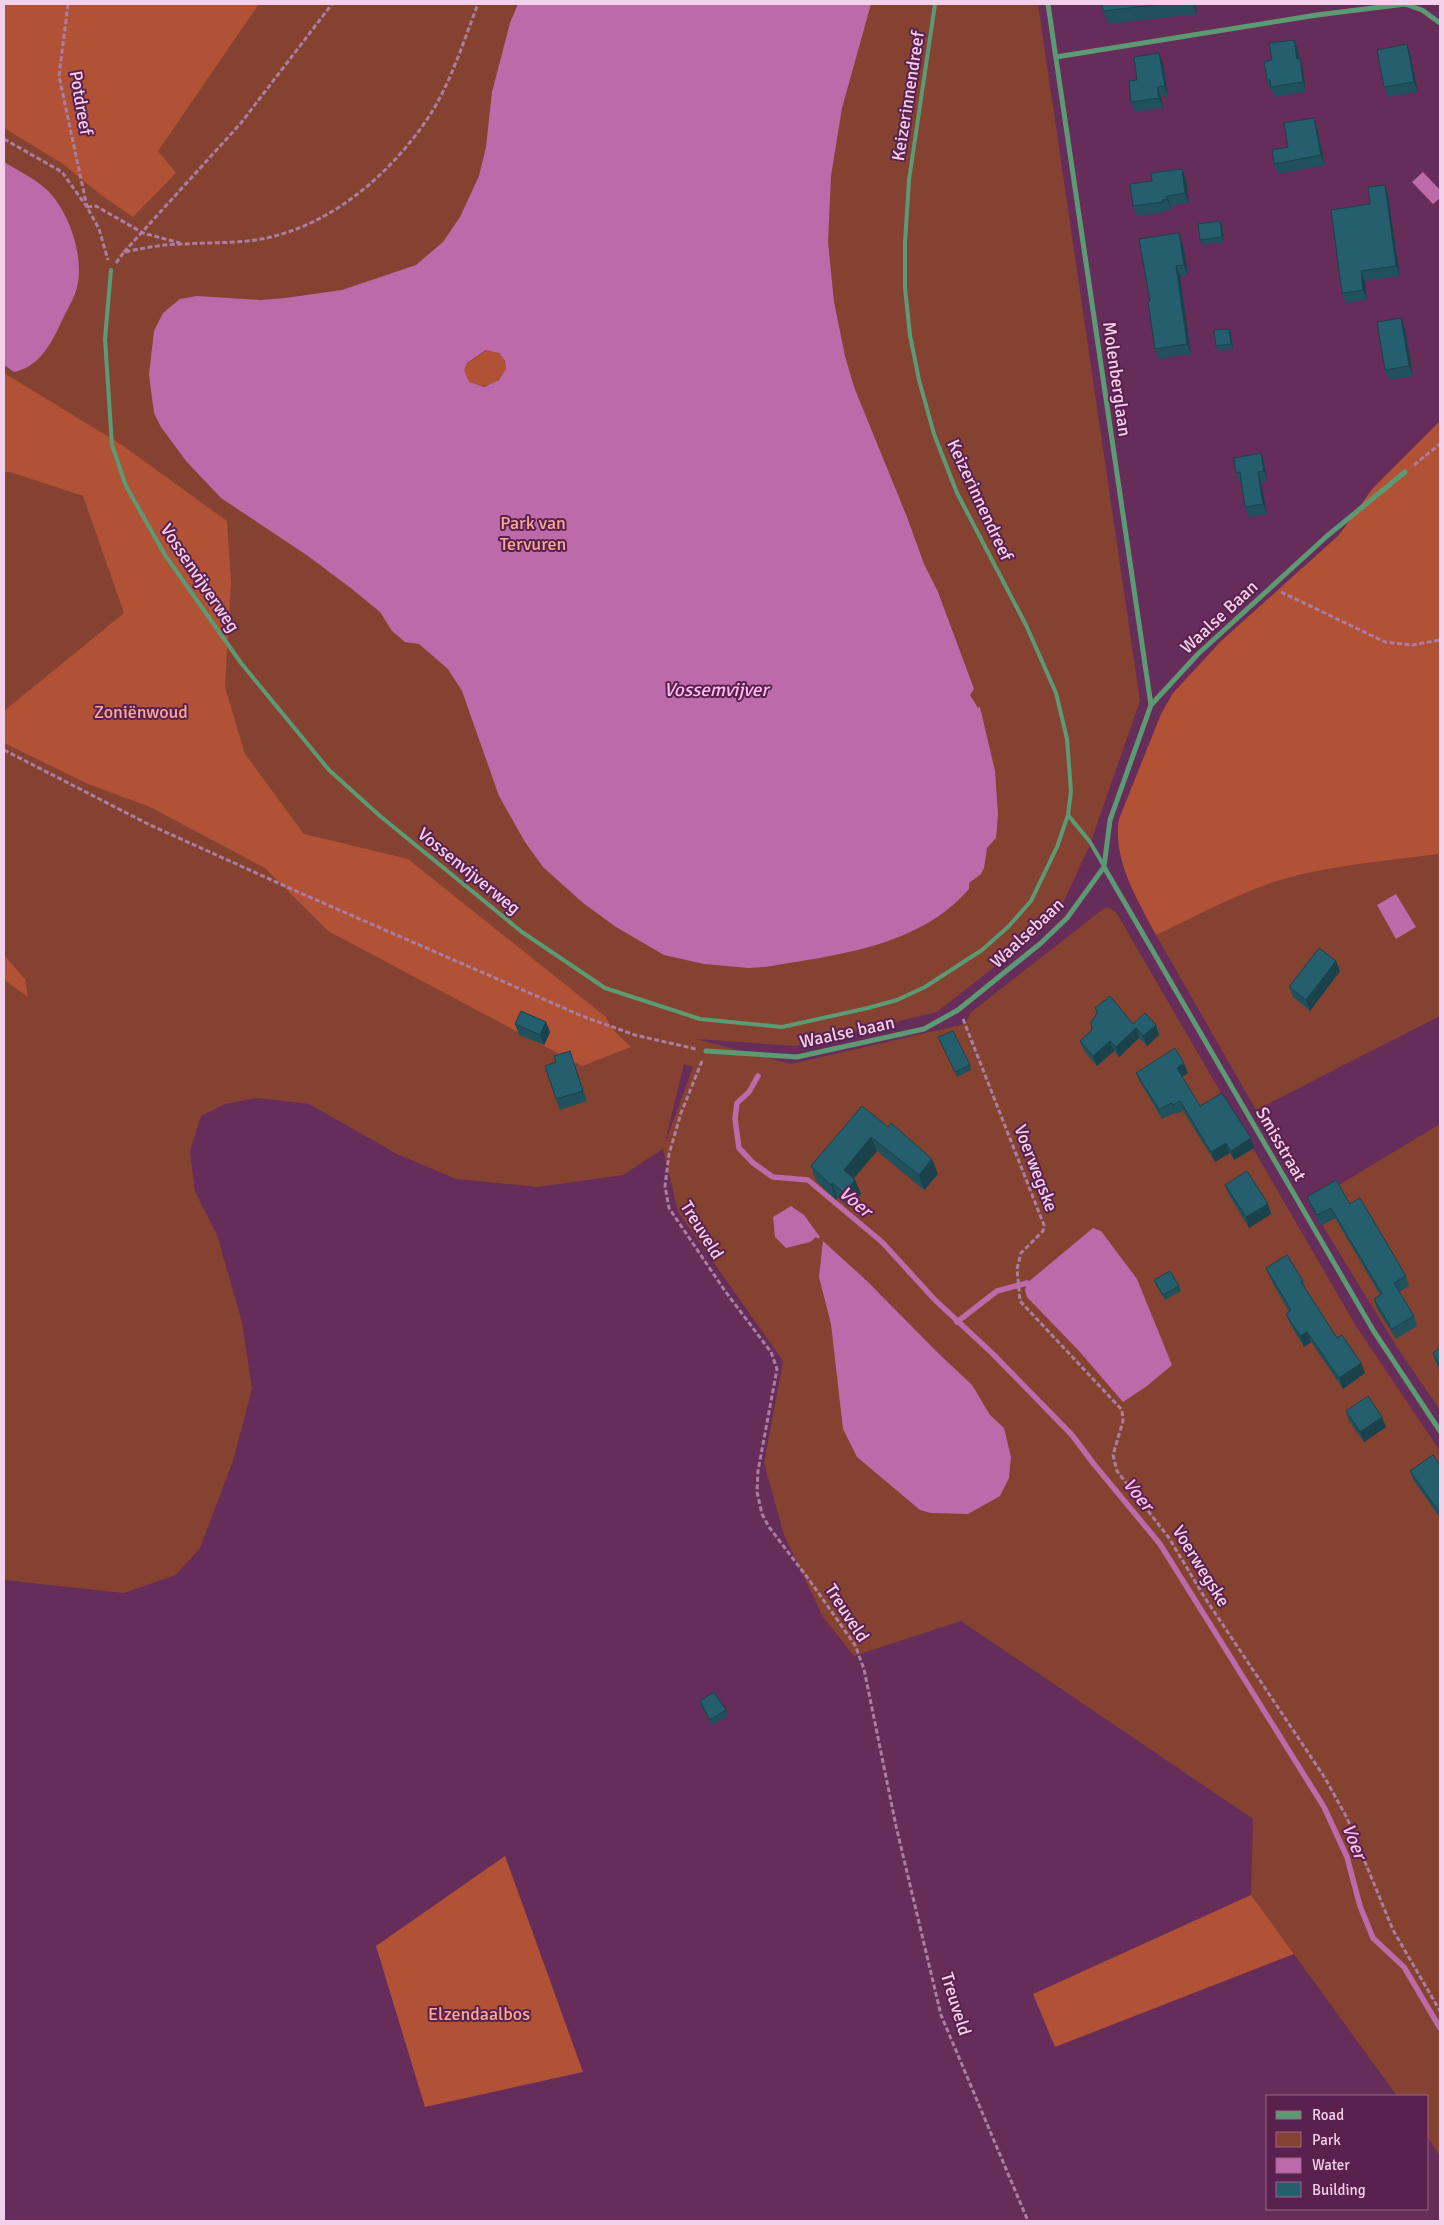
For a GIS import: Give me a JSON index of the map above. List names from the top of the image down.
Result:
{
  "streets": {
    "street": [
      "Molenberglaan",
      "Waalse Baan",
      "Waalsebaan",
      "Waalse baan",
      "Smisstraat"
    ],
    "lane": ["Keizerinnendreef", "Vossenvijverweg"],
    "path": ["Potdreef", "Voerwegske", "Treuveld"]
  },
  "crossings": [
    ["Keizerinnendreef", "Vossenvijverweg"],
    ["Molenberglaan", "Waalse Baan"],
    ["Waalse Baan", "Waalsebaan"],
    ["Waalse Baan", "Smisstraat"],
    ["Waalsebaan", "Waalse baan"],
    ["Waalsebaan", "Smisstraat"],
    ["Waalsebaan", "Voerwegske"],
    ["Waalse baan", "Voerwegske"],
    ["Waalse baan", "Treuveld"]
  ],
  "water": ["Vossemvijver", "Voer"],
  "parks": ["Park van Tervuren", "Zoniënwoud", "Elzendaalbos"],
  "legend": [
    "Road",
    "Park",
    "Water",
    "Building"
  ]
}
